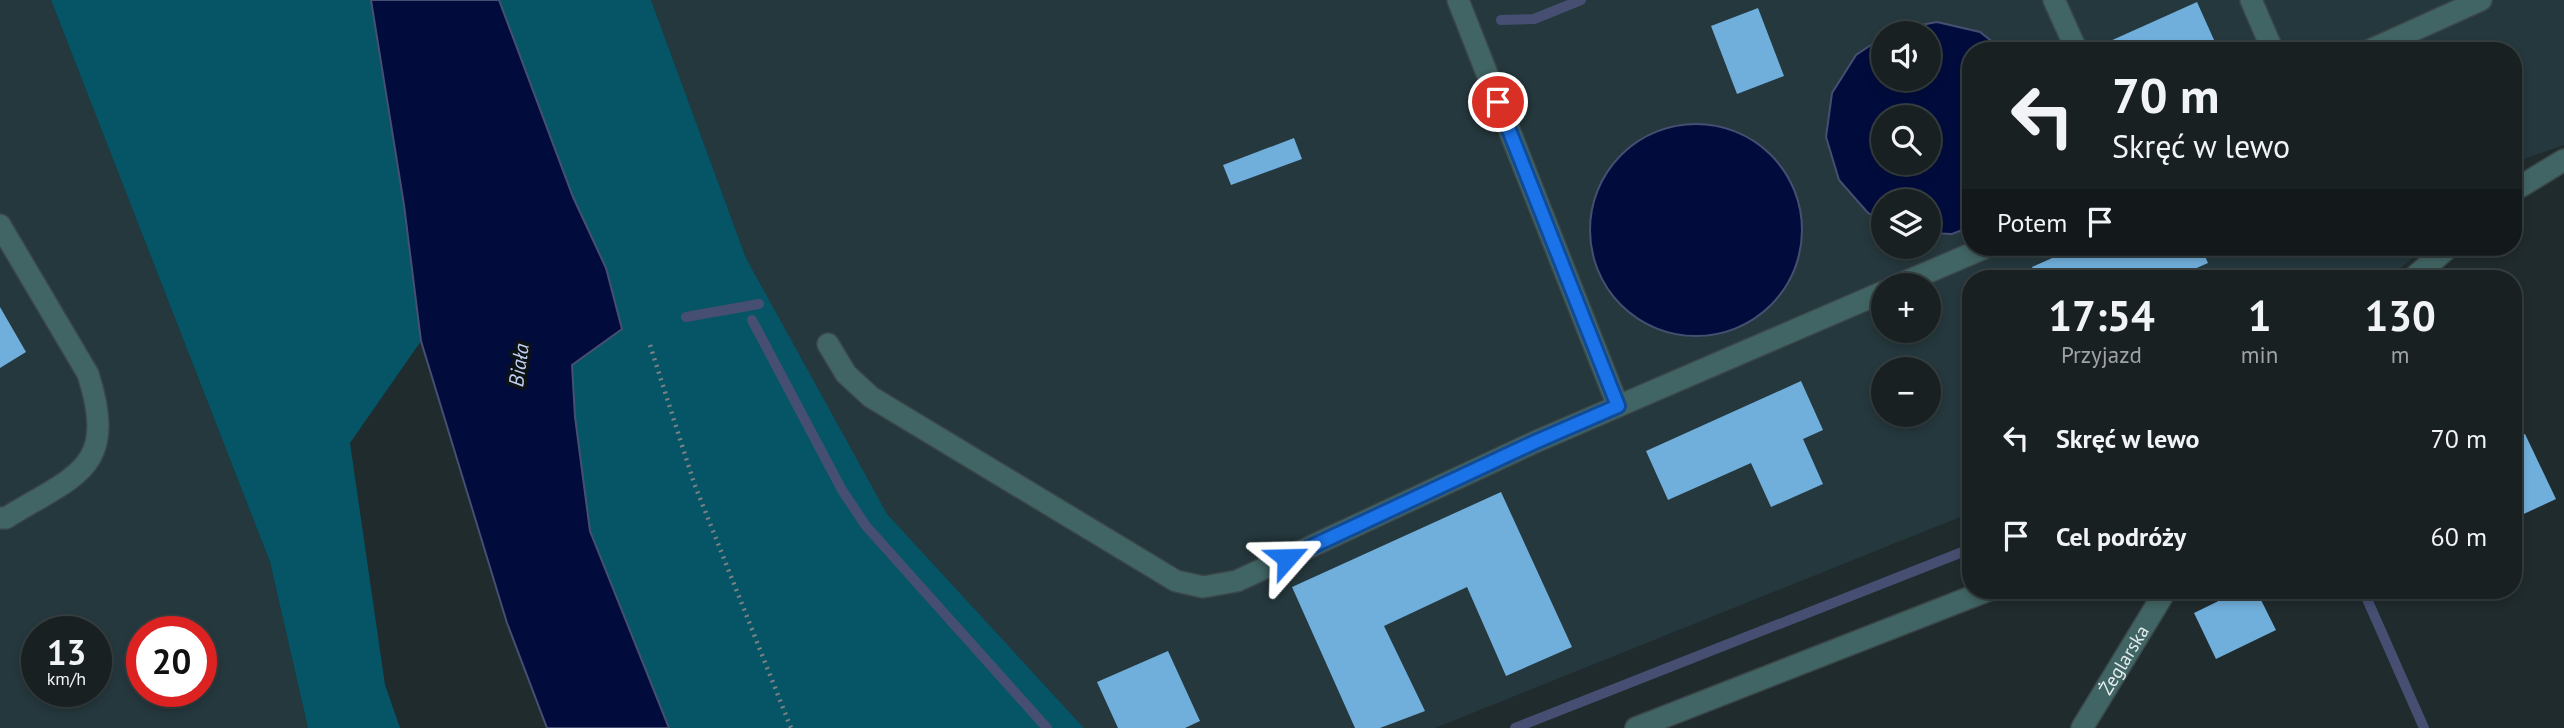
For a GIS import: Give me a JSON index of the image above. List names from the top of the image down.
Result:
{
  "streets": {
    "street": ["Żeglarska"]
  },
  "water": ["Biała"],
  "page": {
    "map_buttons": ["+", "−"],
    "turn": ["70 m", "Skręć w lewo"],
    "then": "Potem",
    "eta": [
      "17:54",
      "Przyjazd",
      "1",
      "min",
      "130",
      "m"
    ],
    "list": [
      {
        "name": "Skręć w lewo",
        "value": "70 m"
      },
      {
        "name": "Cel podróży",
        "value": "60 m"
      }
    ],
    "speed": "13 km/h",
    "limit": "20"
  }
}
